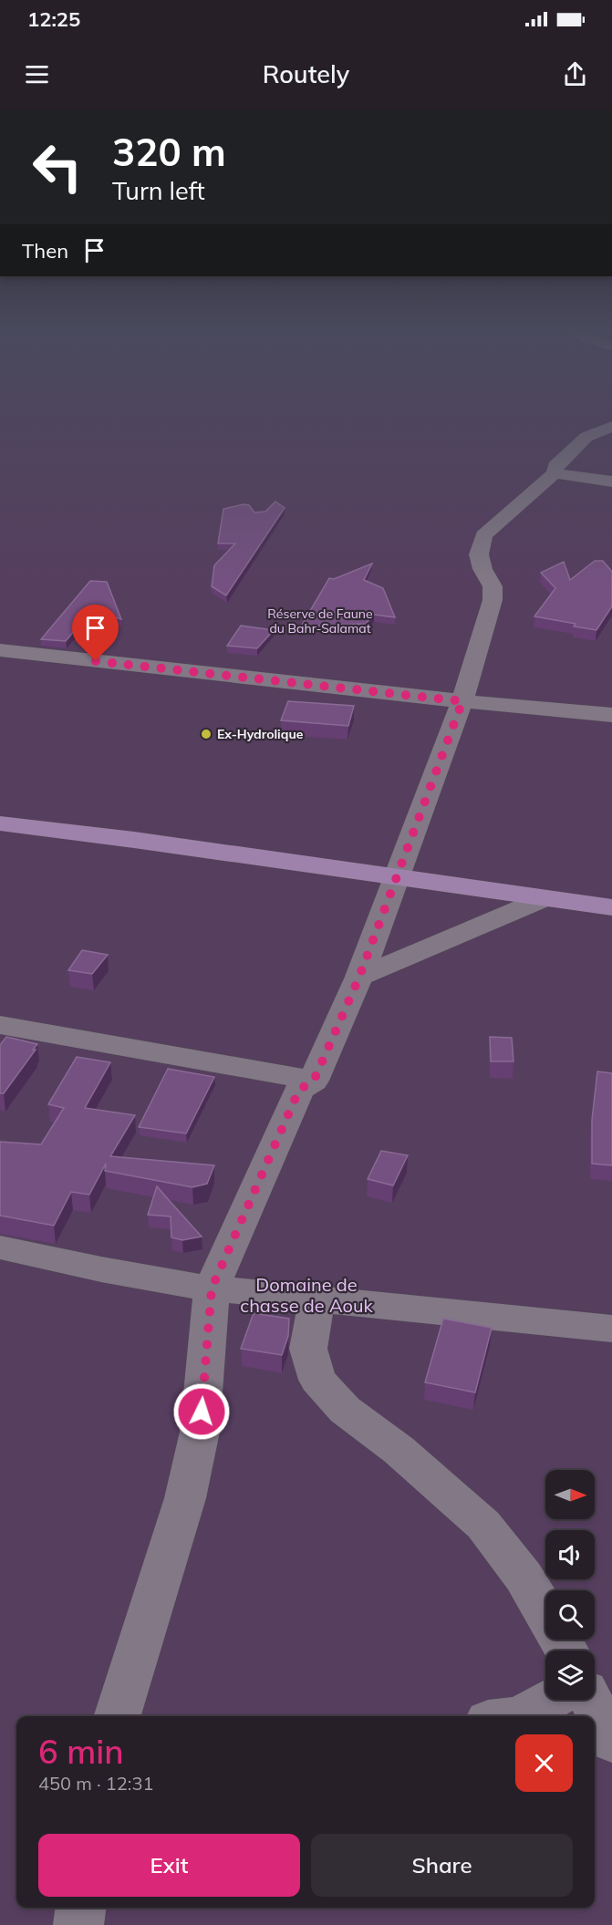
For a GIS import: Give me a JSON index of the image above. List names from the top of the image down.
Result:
{
  "parks": ["Réserve de Faune du Bahr-Salamat", "Domaine de chasse de Aouk"],
  "places": ["Ex-Hydrolique"],
  "north": "right",
  "page": {
    "status": "12:25",
    "header": "Routely",
    "turn": ["320 m", "Turn left"],
    "then": "Then",
    "heading": ["6 min", "450 m · 12:31"],
    "buttons": ["Exit", "Share"]
  }
}
